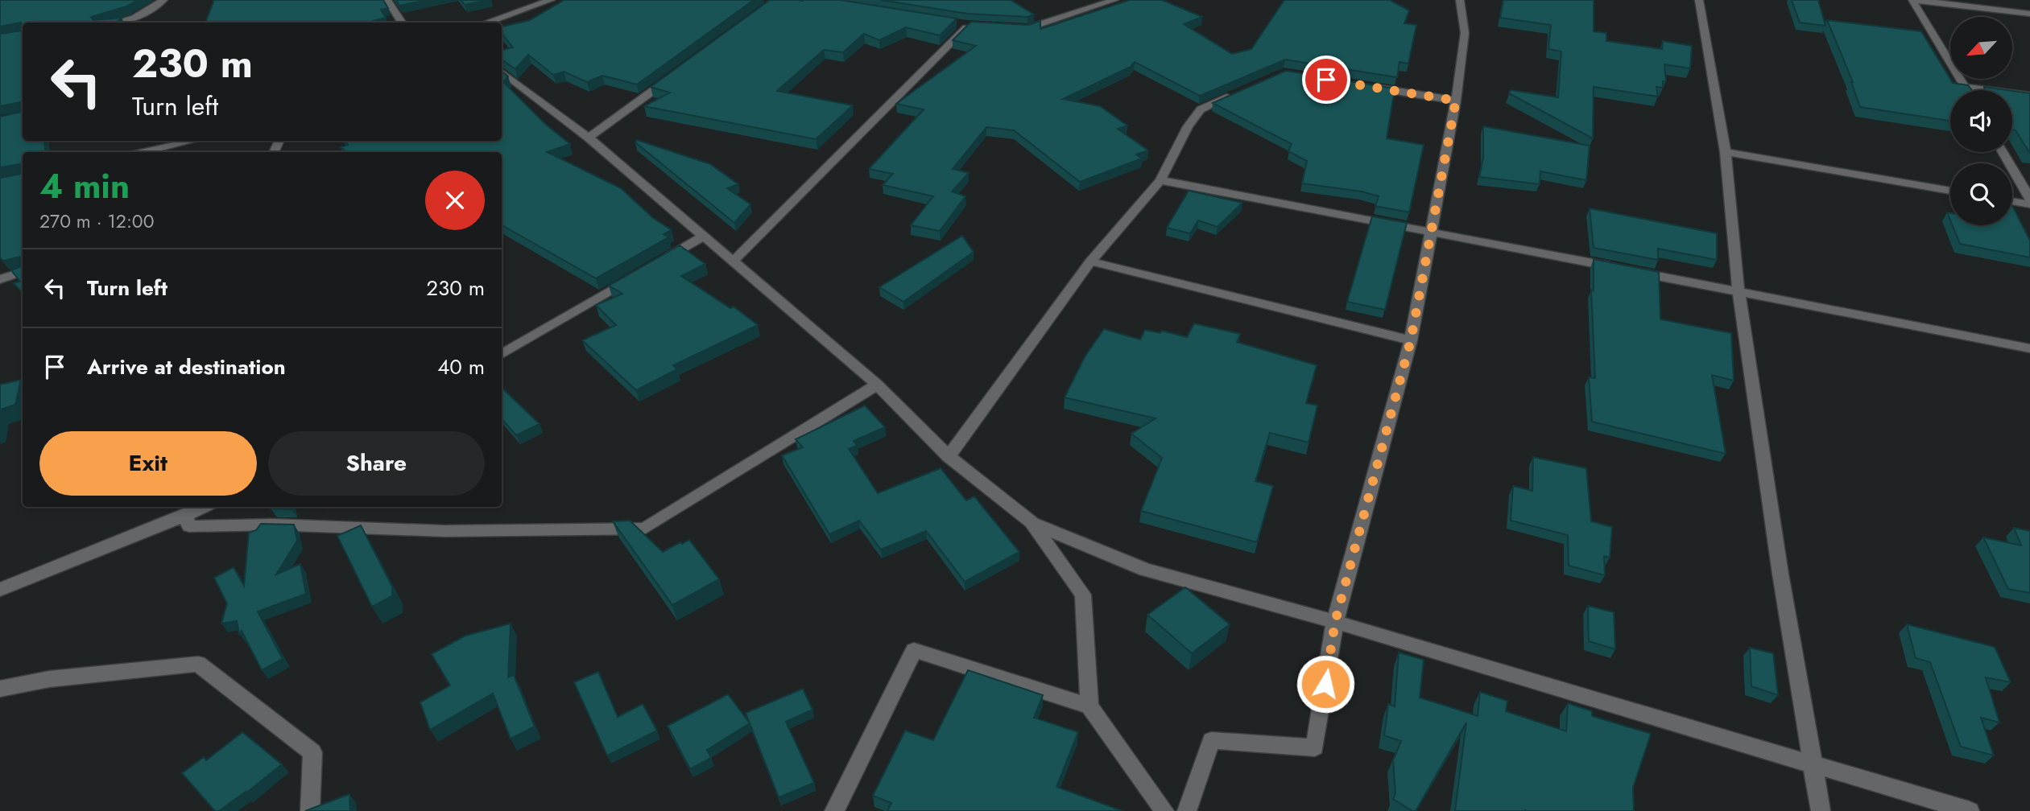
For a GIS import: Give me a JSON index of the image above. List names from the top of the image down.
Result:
{
  "north": "bottom left",
  "page": {
    "turn": ["230 m", "Turn left"],
    "heading": ["4 min", "270 m · 12:00"],
    "list": [
      {
        "name": "Turn left",
        "value": "230 m"
      },
      {
        "name": "Arrive at destination",
        "value": "40 m"
      }
    ],
    "buttons": ["Exit", "Share"]
  }
}
